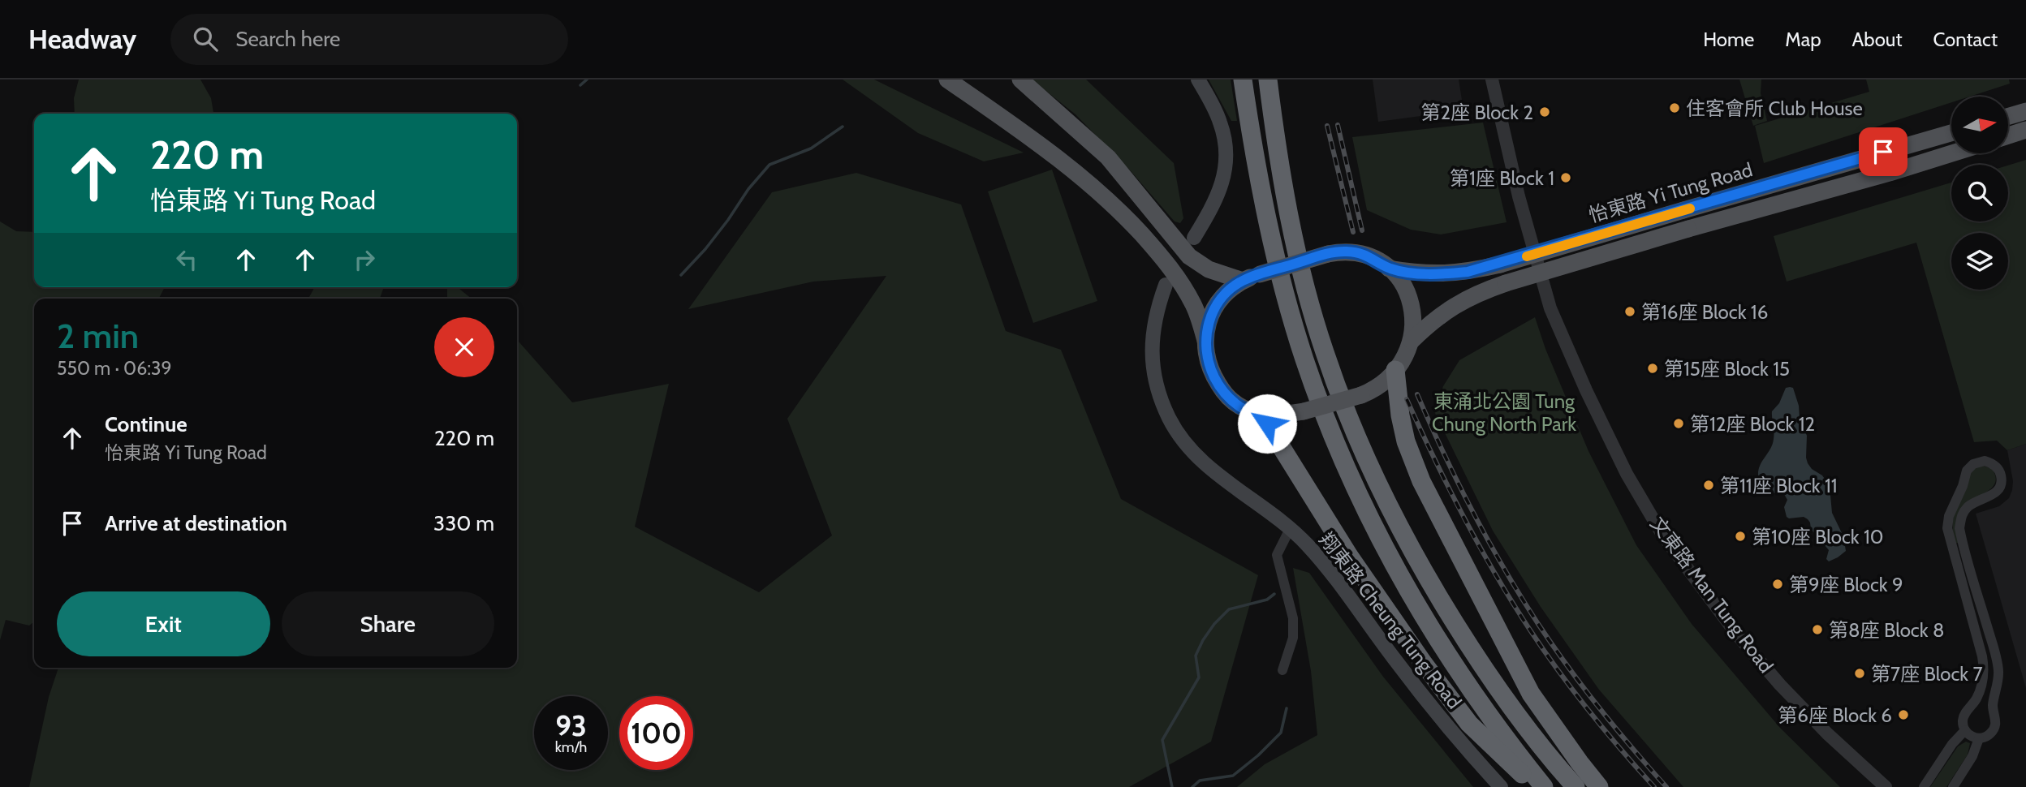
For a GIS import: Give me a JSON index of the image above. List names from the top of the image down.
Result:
{
  "streets": {
    "main road": ["怡東路 Yi Tung Road", "翔東路 Cheung Tung Road"],
    "street": ["文東路 Man Tung Road"]
  },
  "parks": ["東涌北公園 Tung Chung North Park"],
  "places": [
    "住客會所 Club House",
    "第2座 Block 2",
    "第1座 Block 1",
    "第16座 Block 16",
    "第15座 Block 15",
    "第12座 Block 12",
    "第11座 Block 11",
    "第10座 Block 10",
    "第9座 Block 9",
    "第8座 Block 8",
    "第7座 Block 7",
    "第6座 Block 6"
  ],
  "north": "right",
  "page": {
    "header": "Headway",
    "search": "Search here",
    "nav": [
      "Home",
      "Map",
      "About",
      "Contact"
    ],
    "turn": ["220 m", "怡東路 Yi Tung Road"],
    "heading": ["2 min", "550 m · 06:39"],
    "list": [
      {
        "name": "Continue",
        "note": "怡東路 Yi Tung Road",
        "value": "220 m"
      },
      {
        "name": "Arrive at destination",
        "value": "330 m"
      }
    ],
    "buttons": ["Exit", "Share"],
    "speed": "93 km/h",
    "limit": "100"
  }
}
